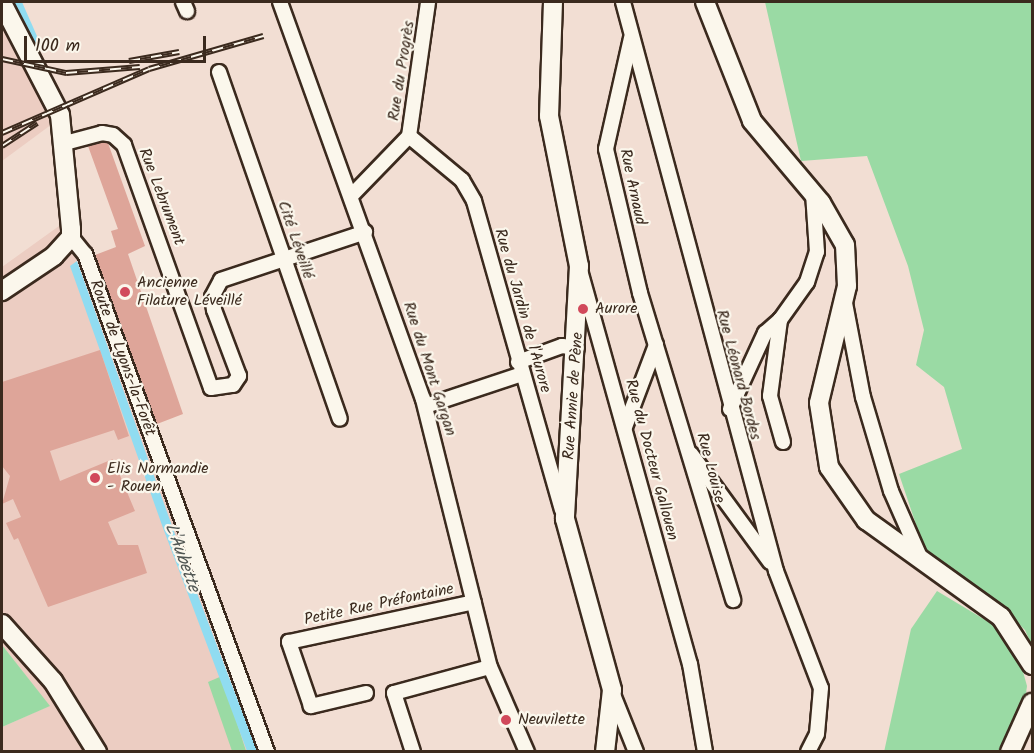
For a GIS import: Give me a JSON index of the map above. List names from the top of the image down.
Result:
{
  "streets": {
    "street": [
      "Rue du Progrès",
      "Rue Arnaud",
      "Rue Lebrument",
      "Cité Léveillé",
      "Rue du Jardin de l'Aurore",
      "Route de Lyons-la-Forêt",
      "Rue du Mont Gargan",
      "Rue Léonard Bordes",
      "Rue Annie de Pène",
      "Rue du Docteur Gallouen",
      "Rue Louise",
      "Petite Rue Préfontaine"
    ]
  },
  "crossings": [
    ["Rue du Progrès", "Rue du Jardin de l'Aurore"],
    ["Rue du Progrès", "Rue du Mont Gargan"],
    ["Rue Arnaud", "Rue Léonard Bordes"],
    ["Rue Arnaud", "Rue Louise"],
    ["Rue Lebrument", "Cité Léveillé"],
    ["Rue Lebrument", "Rue du Mont Gargan"],
    ["Rue du Jardin de l'Aurore", "Rue Annie de Pène"],
    ["Rue du Mont Gargan", "Petite Rue Préfontaine"],
    ["Rue Annie de Pène", "Rue du Docteur Gallouen"]
  ],
  "water": ["L'Aubette"],
  "places": [
    "Ancienne Filature Léveillé",
    "Aurore",
    "Elis Normandie - Rouen",
    "Neuvilette"
  ],
  "scale_bar": "100 m"
}
